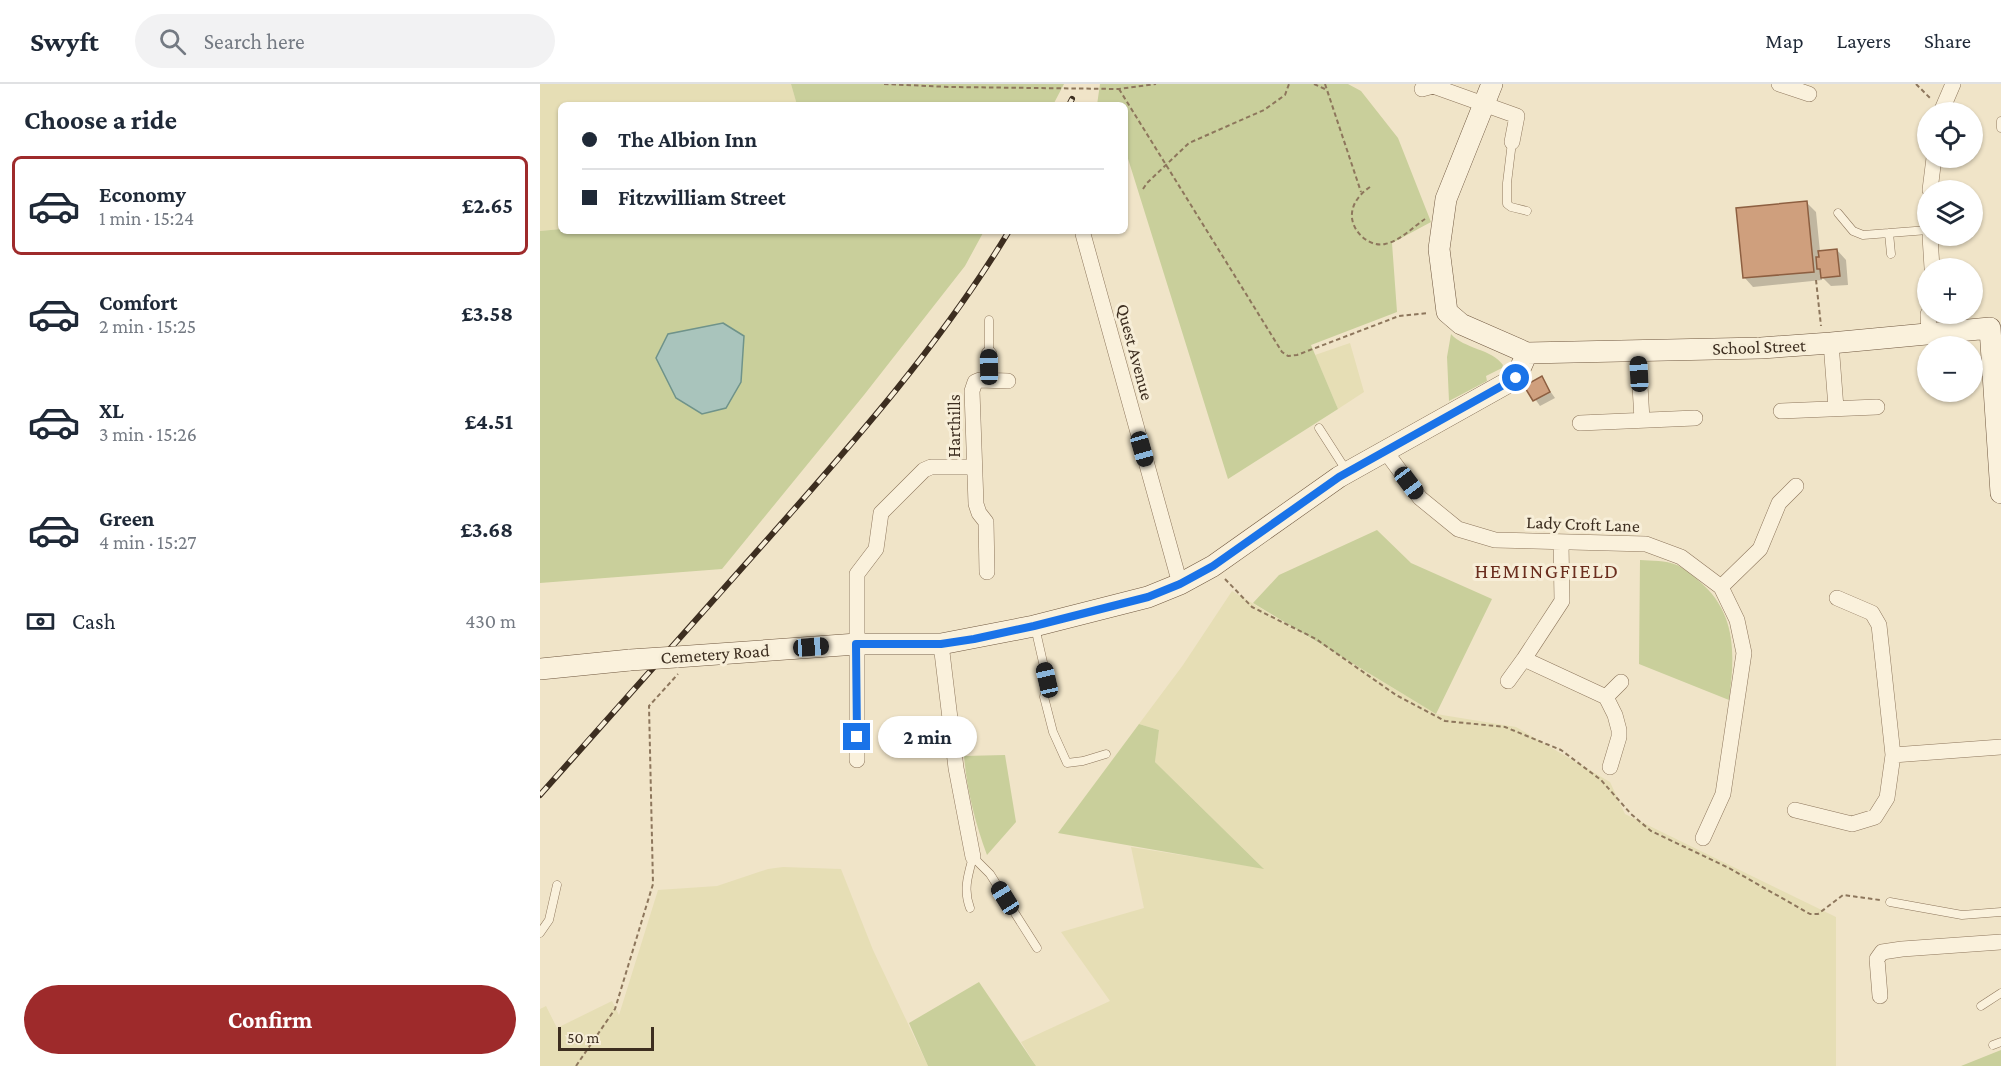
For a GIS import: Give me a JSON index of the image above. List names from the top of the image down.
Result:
{
  "streets": {
    "street": [
      "School Street",
      "Quest Avenue",
      "Harthills",
      "Lady Croft Lane",
      "Cemetery Road"
    ]
  },
  "crossings": [
    ["School Street", "Cemetery Road"],
    ["Quest Avenue", "Cemetery Road"],
    ["Harthills", "Cemetery Road"],
    ["Lady Croft Lane", "Cemetery Road"]
  ],
  "districts": ["HEMINGFIELD"],
  "scale_bar": "50 m",
  "page": {
    "header": "Swyft",
    "search": "Search here",
    "nav": ["Map", "Layers", "Share"],
    "heading": "Choose a ride",
    "map_buttons": ["+", "−"],
    "banner": ["The Albion Inn", "Fitzwilliam Street"],
    "list": [
      {
        "name": "Economy",
        "note": "1 min · 15:24",
        "value": "£2.65"
      },
      {
        "name": "Comfort",
        "note": "2 min · 15:25",
        "value": "£3.58"
      },
      {
        "name": "XL",
        "note": "3 min · 15:26",
        "value": "£4.51"
      },
      {
        "name": "Green",
        "note": "4 min · 15:27",
        "value": "£3.68"
      }
    ],
    "pay": ["Cash", "430 m"],
    "bubble": "2 min",
    "buttons": "Confirm",
    "scale": "50 m"
  }
}
